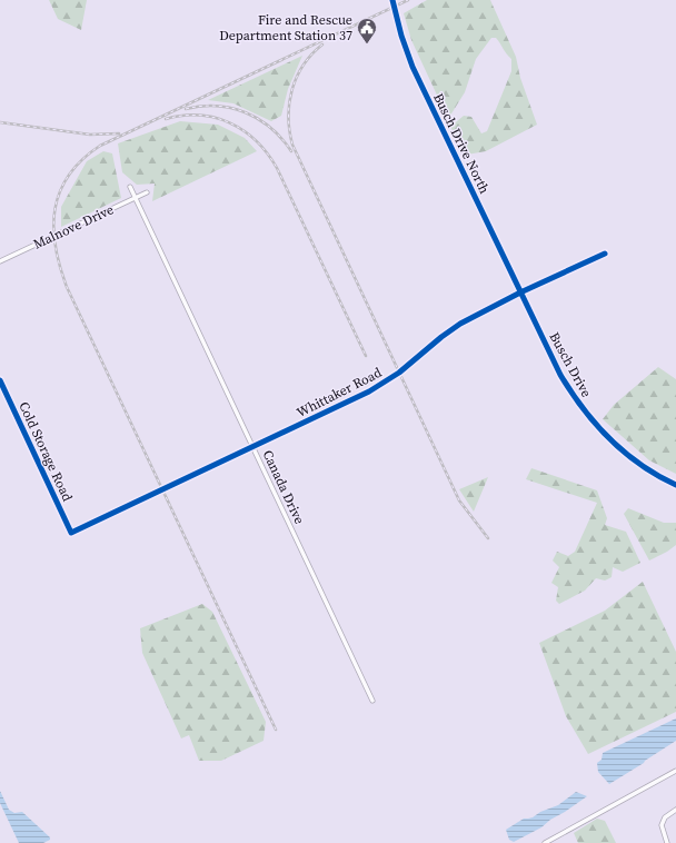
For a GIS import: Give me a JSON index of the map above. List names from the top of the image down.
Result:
{
  "streets": {
    "street": [
      "Busch Drive North",
      "Malnove Drive",
      "Busch Drive",
      "Whittaker Road",
      "Cold Storage Road",
      "Canada Drive"
    ]
  },
  "crossings": [
    ["Busch Drive North", "Busch Drive"],
    ["Busch Drive North", "Whittaker Road"],
    ["Malnove Drive", "Canada Drive"],
    ["Busch Drive", "Whittaker Road"],
    ["Whittaker Road", "Cold Storage Road"],
    ["Whittaker Road", "Canada Drive"]
  ],
  "places": {
    "public building": ["Fire and Rescue Department Station 37"]
  }
}
